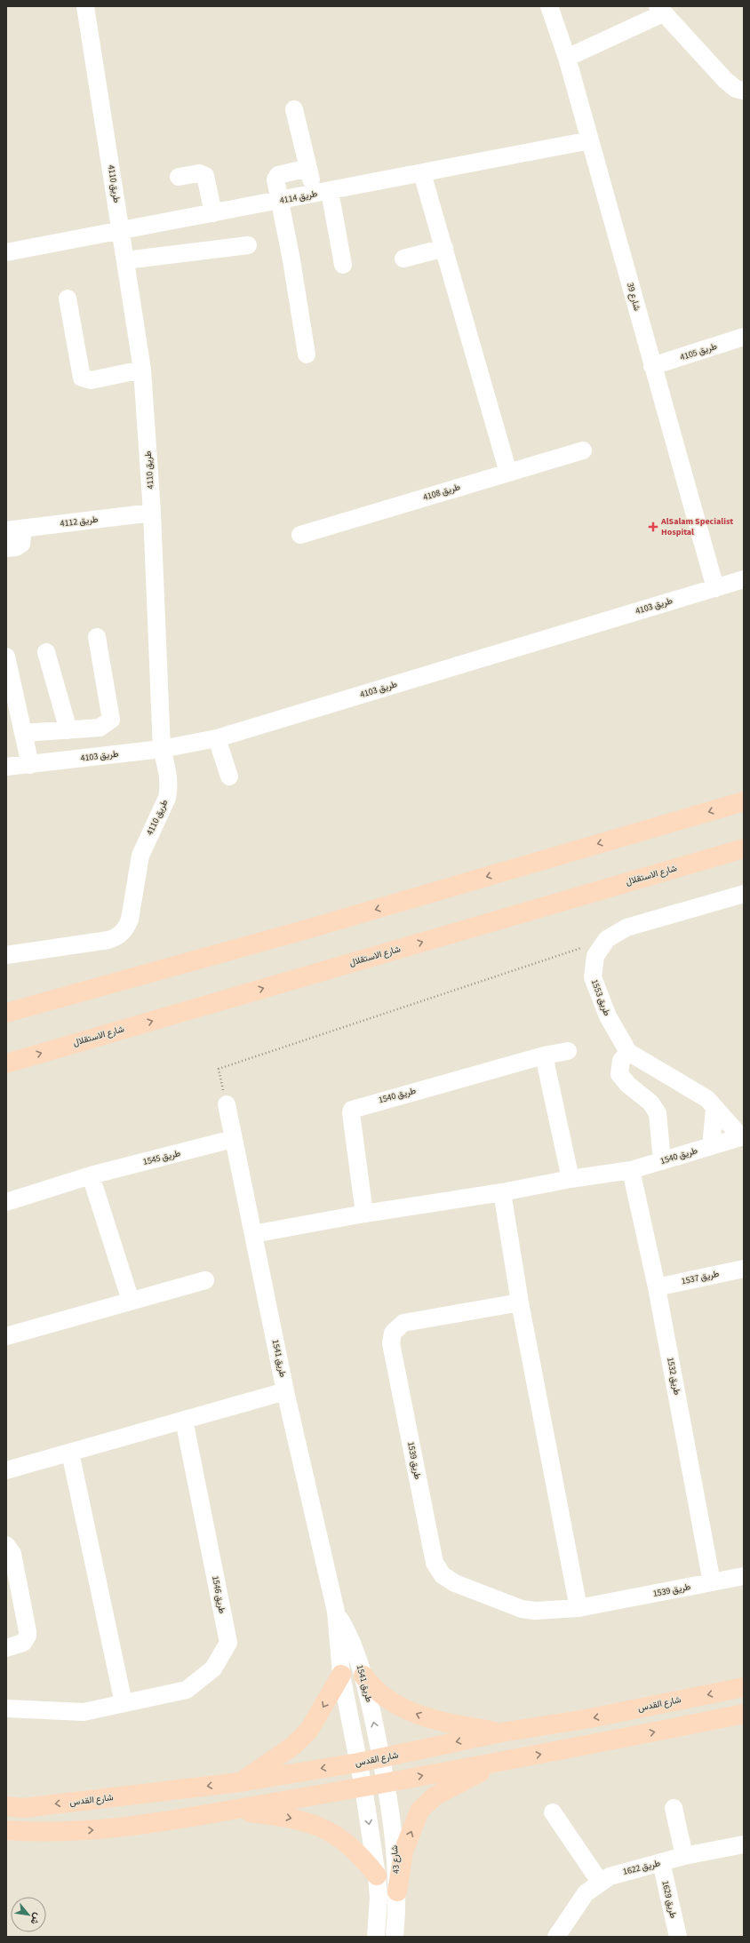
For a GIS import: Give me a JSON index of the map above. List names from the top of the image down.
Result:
{
  "streets": {
    "main road": ["شارع الاستقلال", "شارع القدس"],
    "street": [
      "طريق 4110",
      "طريق 4114",
      "شارع 39",
      "طريق 4105",
      "طريق 4108",
      "طريق 4112",
      "طريق 4103",
      "طريق 1553",
      "طريق 1540",
      "طريق 1545",
      "طريق 1537",
      "طريق 1541",
      "طريق 1532",
      "طريق 1539",
      "طريق 1546",
      "شارع 43",
      "طريق 1622",
      "طريق 1629"
    ]
  },
  "crossings": [
    ["طريق 4110", "طريق 4114"],
    ["طريق 4110", "طريق 4112"],
    ["طريق 4110", "طريق 4103"],
    ["طريق 4114", "شارع 39"],
    ["شارع 39", "طريق 4105"],
    ["شارع 39", "طريق 4103"],
    ["طريق 1553", "طريق 1540"],
    ["طريق 1540", "طريق 1541"],
    ["طريق 1540", "طريق 1532"],
    ["طريق 1545", "طريق 1541"],
    ["طريق 1537", "طريق 1532"],
    ["طريق 1541", "شارع القدس"],
    ["طريق 1541", "شارع 43"],
    ["طريق 1532", "طريق 1539"],
    ["طريق 1622", "طريق 1629"]
  ],
  "places": {
    "health": ["AlSalam Specialist Hospital"]
  },
  "north": "bottom right"
}
